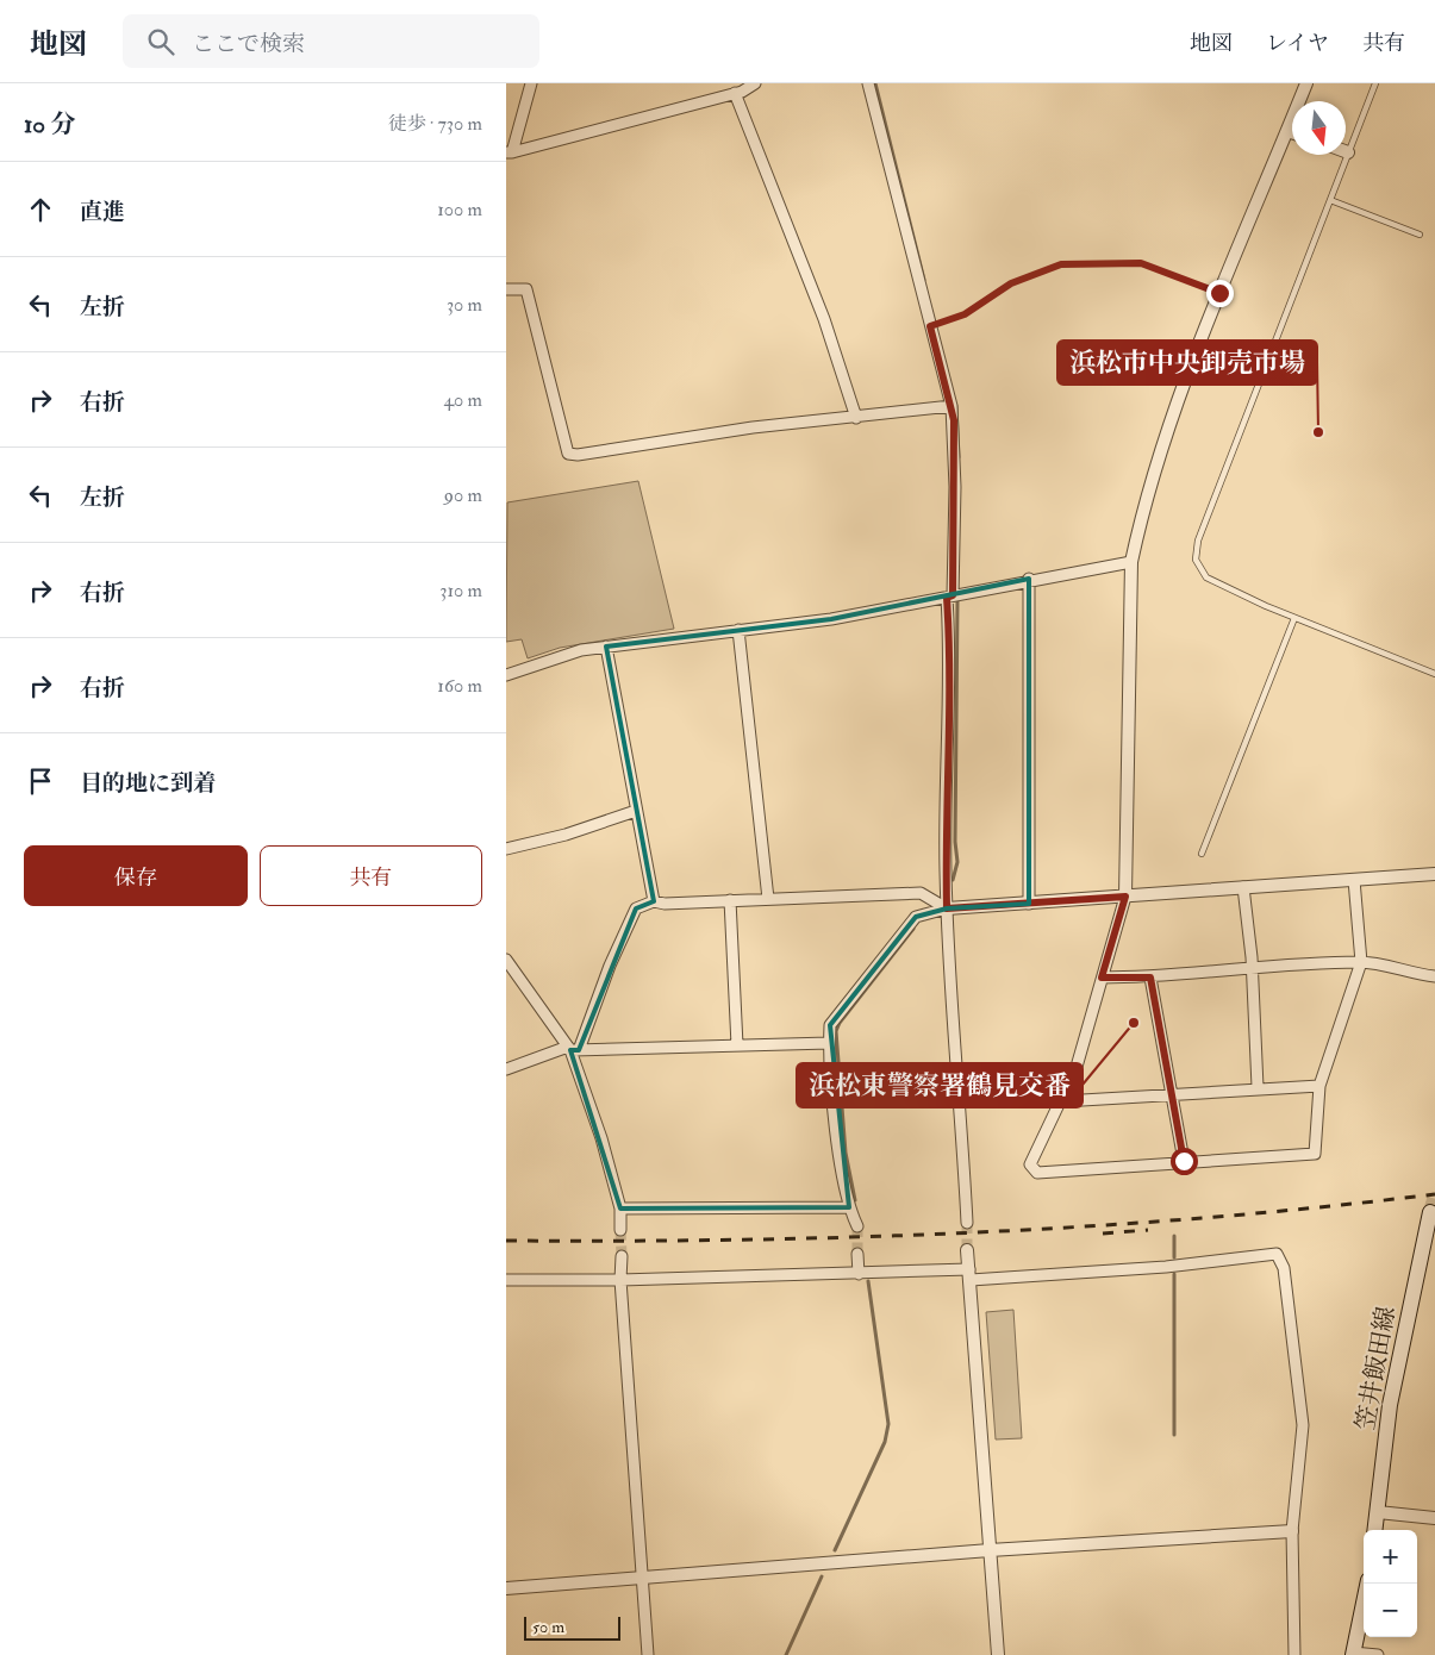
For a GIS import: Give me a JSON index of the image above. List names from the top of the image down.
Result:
{
  "streets": {
    "main road": ["笠井飯田線"]
  },
  "places": ["浜松市中央卸売市場", "浜松東警察署鶴見交番"],
  "scale_bar": "50 m",
  "north": "bottom",
  "page": {
    "header": "地図",
    "search": "ここで検索",
    "nav": ["地図", "レイヤ", "共有"],
    "heading": ["10 分", "徒歩 · 730 m"],
    "list": [
      ["直進", "100 m"],
      ["左折", "30 m"],
      ["右折", "40 m"],
      ["左折", "90 m"],
      ["右折", "310 m"],
      ["右折", "160 m"],
      "目的地に到着"
    ],
    "buttons": ["保存", "共有"],
    "map_buttons": ["+", "−"],
    "scale": "50 m"
  }
}
